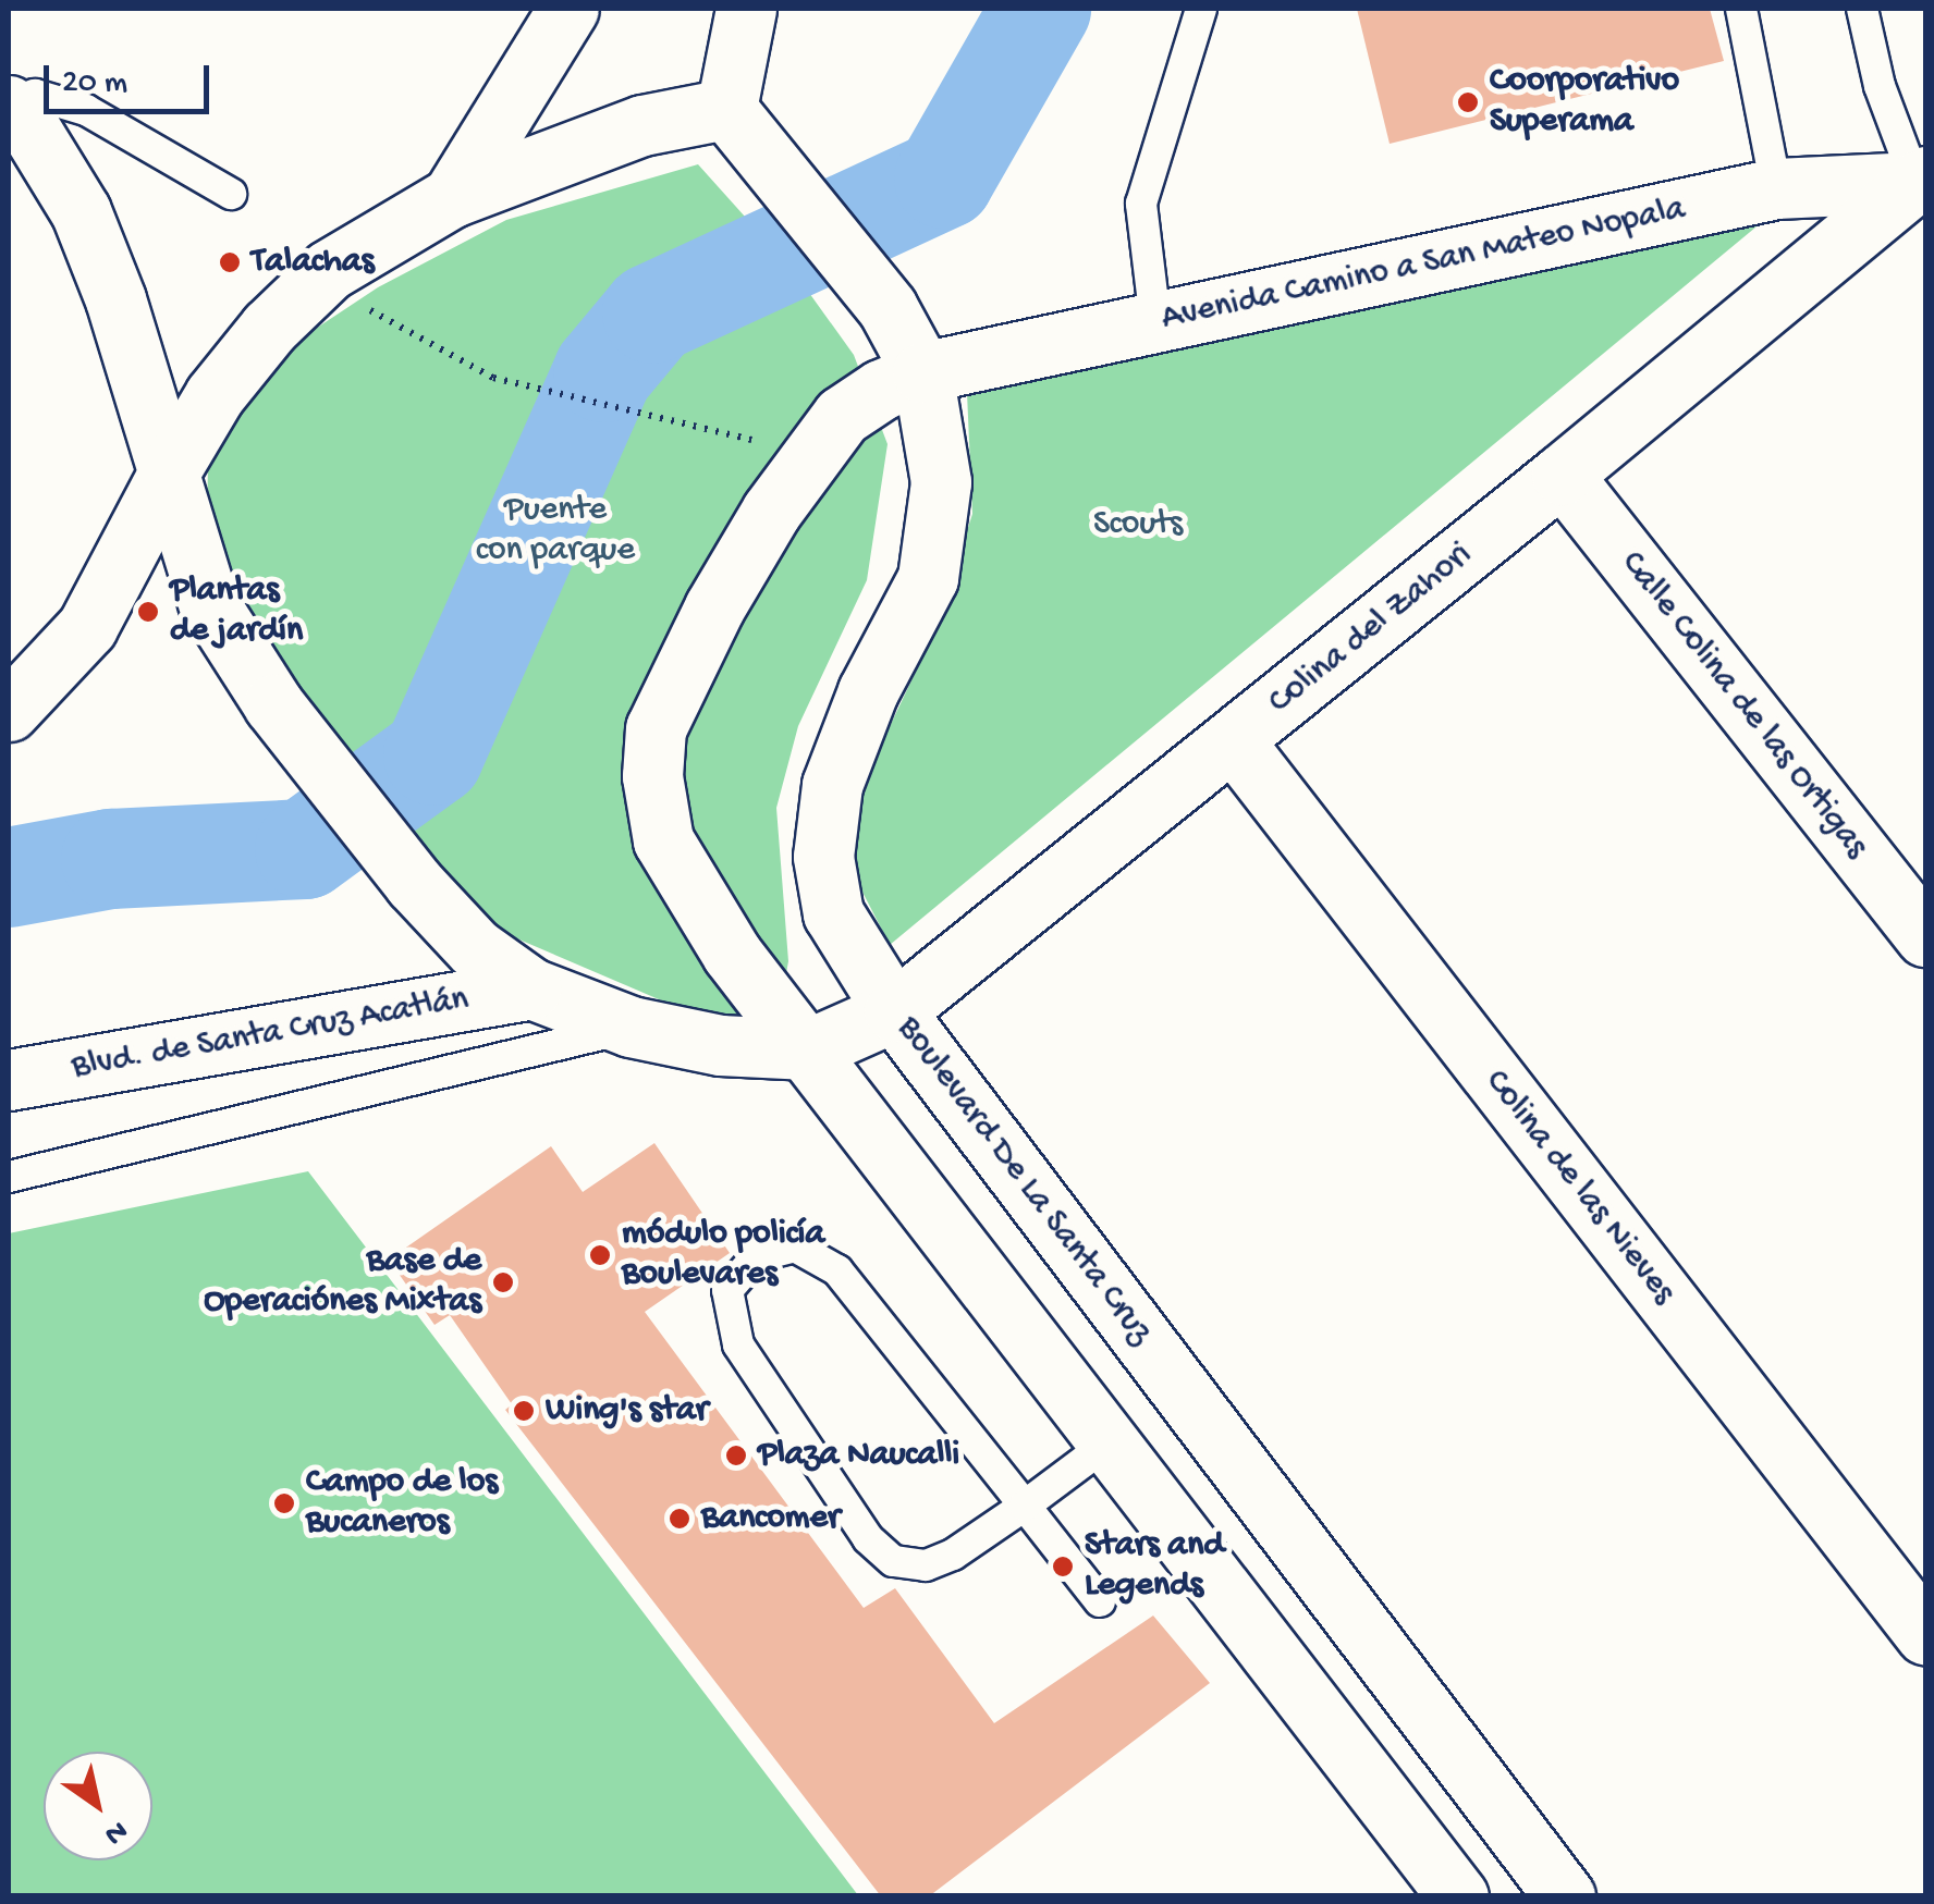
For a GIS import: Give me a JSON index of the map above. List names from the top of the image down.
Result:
{
  "streets": {
    "main road": [
      "Avenida Camino a San Mateo Nopala",
      "Colina del Zahori",
      "Calle Colina de las Ortigas",
      "Blvd. de Santa Cruz Acatlán",
      "Boulevard De La Santa Cruz",
      "Colina de las Nieves"
    ]
  },
  "crossings": [
    ["Avenida Camino a San Mateo Nopala", "Colina del Zahori"],
    ["Avenida Camino a San Mateo Nopala", "Boulevard De La Santa Cruz"],
    ["Colina del Zahori", "Calle Colina de las Ortigas"],
    ["Colina del Zahori", "Boulevard De La Santa Cruz"],
    ["Colina del Zahori", "Colina de las Nieves"]
  ],
  "parks": ["Puente con parque", "Scouts"],
  "places": [
    "Coorporativo Superama",
    "Talachas",
    "Plantas de jardín",
    "módulo policía Boulevares",
    "Base de Operaciónes Mixtas",
    "Wing's star",
    "Plaza Naucalli",
    "Campo de los Bucaneros",
    "Bancomer",
    "Stars and Legends"
  ],
  "scale_bar": "20 m",
  "north": "bottom right"
}
